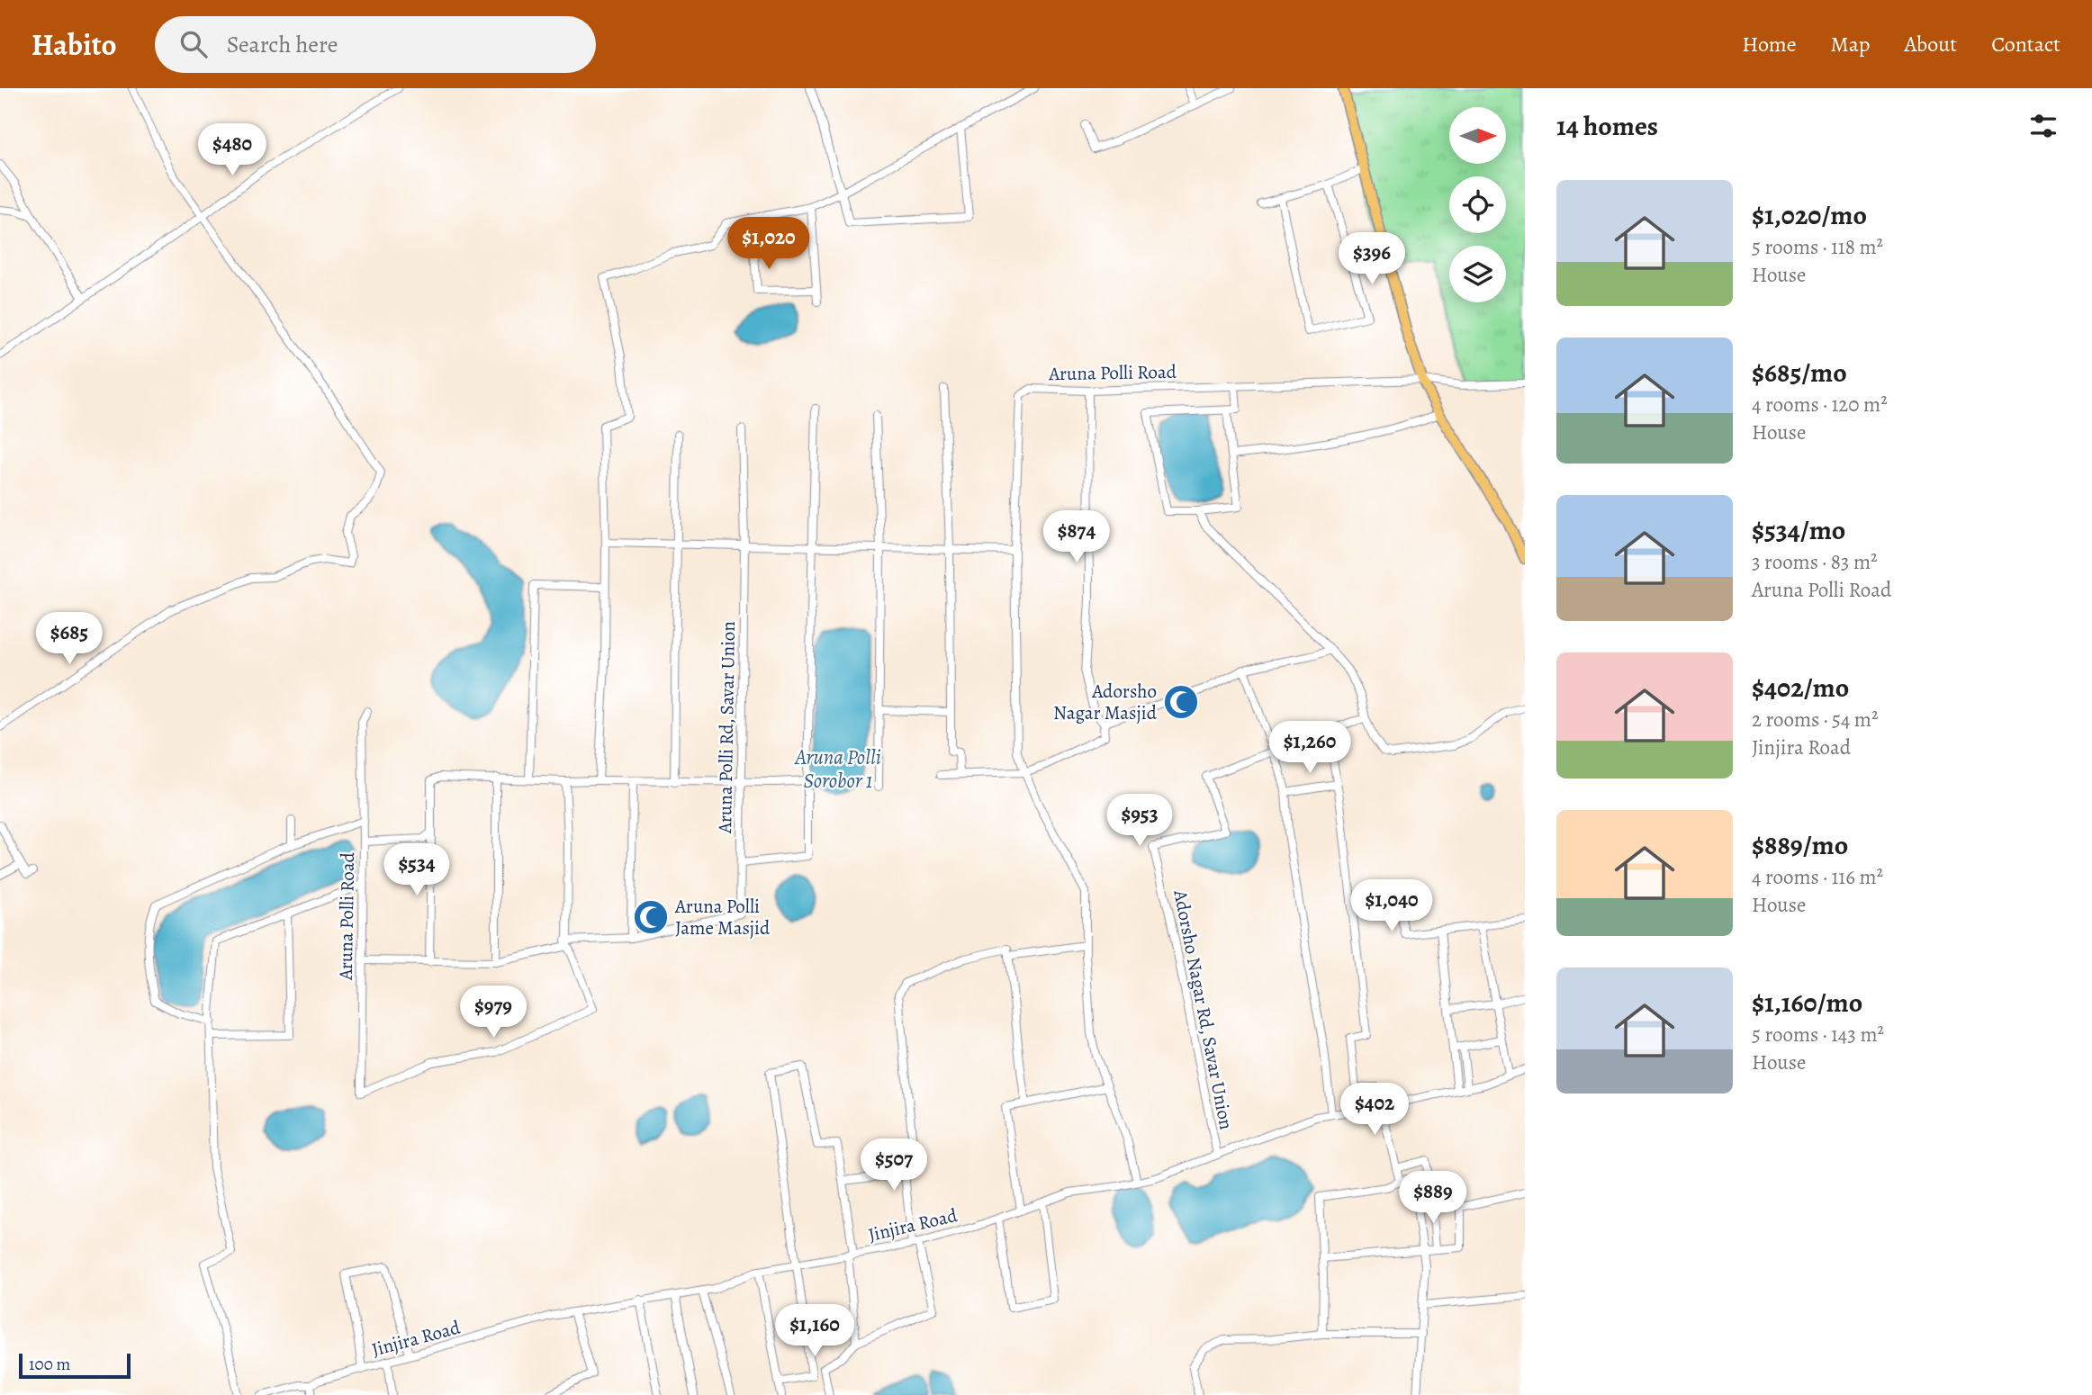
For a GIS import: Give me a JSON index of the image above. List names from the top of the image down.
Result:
{
  "streets": {
    "street": [
      "Aruna Polli Road",
      "Aruna Polli Rd, Savar Union",
      "Adorsho Nagar Rd, Savar Union",
      "Jinjira Road"
    ]
  },
  "crossings": [
    ["Adorsho Nagar Rd, Savar Union", "Jinjira Road"]
  ],
  "water": ["Aruna Polli Sorobor 1"],
  "places": {
    "mosque": ["Adorsho Nagar Masjid", "Aruna Polli Jame Masjid"]
  },
  "scale_bar": "100 m",
  "north": "right",
  "page": {
    "header": "Habito",
    "search": "Search here",
    "nav": [
      "Home",
      "Map",
      "About",
      "Contact"
    ],
    "heading": "14 homes",
    "price": [
      "$480",
      "$1,020",
      "$396",
      "$874",
      "$685",
      "$1,260",
      "$953",
      "$534",
      "$1,040",
      "$979",
      "$402",
      "$507",
      "$889",
      "$1,160"
    ],
    "list": [
      {
        "name": "$1,020/mo",
        "note": "5 rooms · 118 m² · House"
      },
      {
        "name": "$685/mo",
        "note": "4 rooms · 120 m² · House"
      },
      {
        "name": "$534/mo",
        "note": "3 rooms · 83 m² · Aruna Polli Road"
      },
      {
        "name": "$402/mo",
        "note": "2 rooms · 54 m² · Jinjira Road"
      },
      {
        "name": "$889/mo",
        "note": "4 rooms · 116 m² · House"
      },
      {
        "name": "$1,160/mo",
        "note": "5 rooms · 143 m² · House"
      }
    ],
    "scale": "100 m"
  }
}
